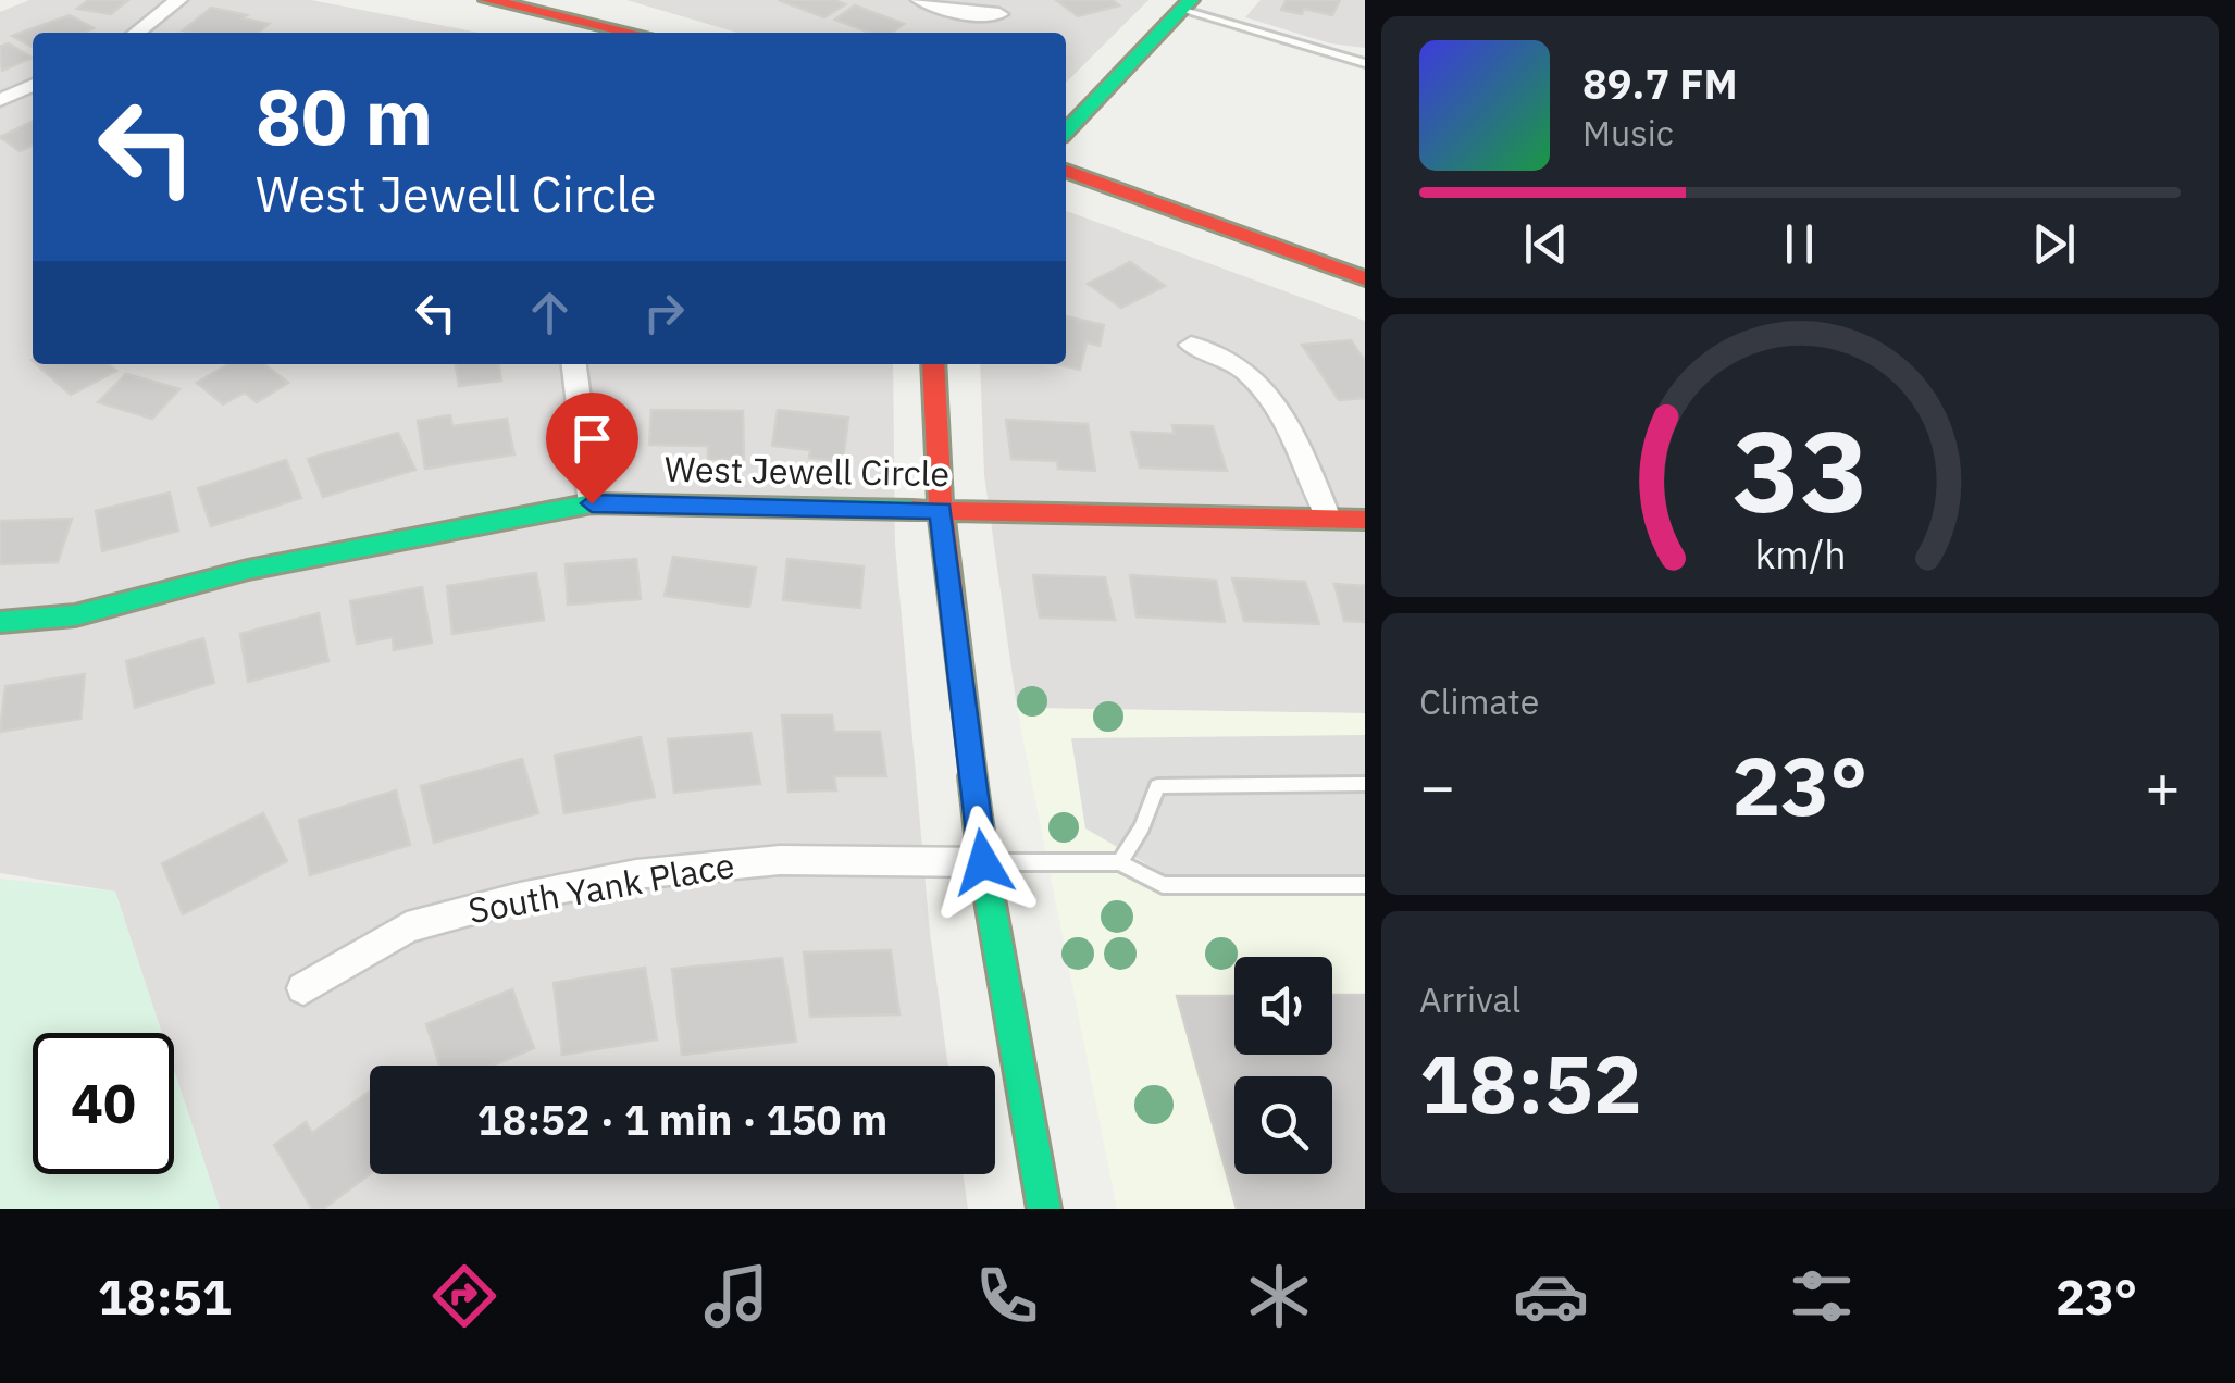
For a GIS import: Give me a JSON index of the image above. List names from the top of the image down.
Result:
{
  "streets": {
    "street": ["West Jewell Circle", "South Yank Place"]
  },
  "page": {
    "turn": ["80 m", "West Jewell Circle"],
    "song": ["89.7 FM", "Music"],
    "tile": [
      "Climate",
      ["Arrival", "18:52"]
    ],
    "heat": ["−", "23°", "+"],
    "limit": "40",
    "trip": "18:52 · 1 min · 150 m",
    "tabs": ["18:51", "23°"],
    "gauge": ["33", "km/h"]
  }
}
